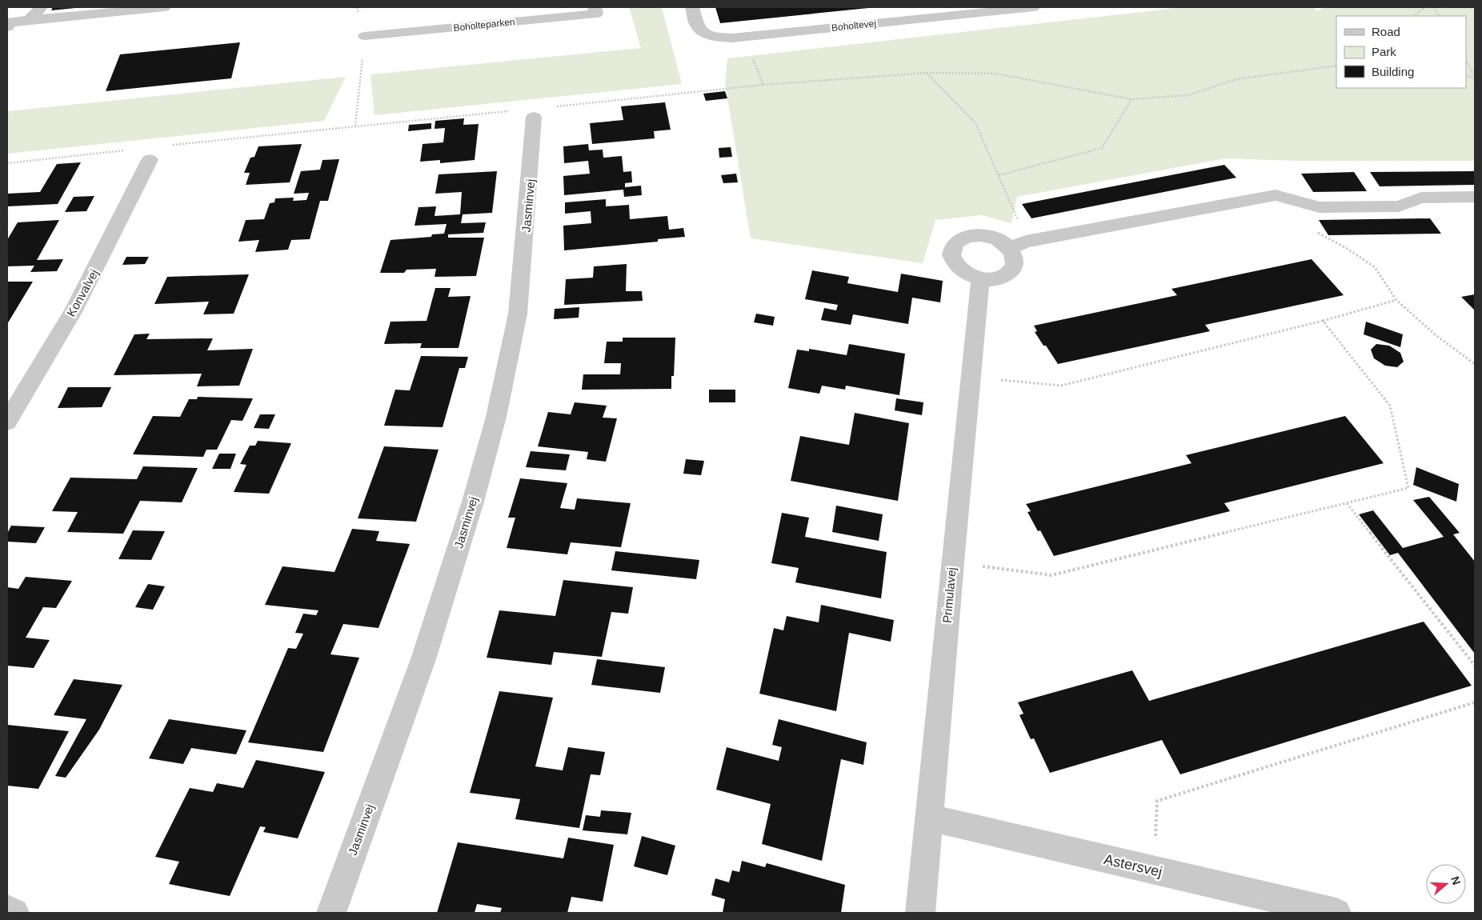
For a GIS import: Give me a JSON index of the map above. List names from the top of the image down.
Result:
{
  "streets": {
    "street": [
      "Boholteparken",
      "Boholtevej",
      "Jasminvej",
      "Konvalvej",
      "Primulavej",
      "Astersvej"
    ]
  },
  "crossings": [
    ["Primulavej", "Astersvej"]
  ],
  "legend": ["Road", "Park", "Building"],
  "north": "right"
}
